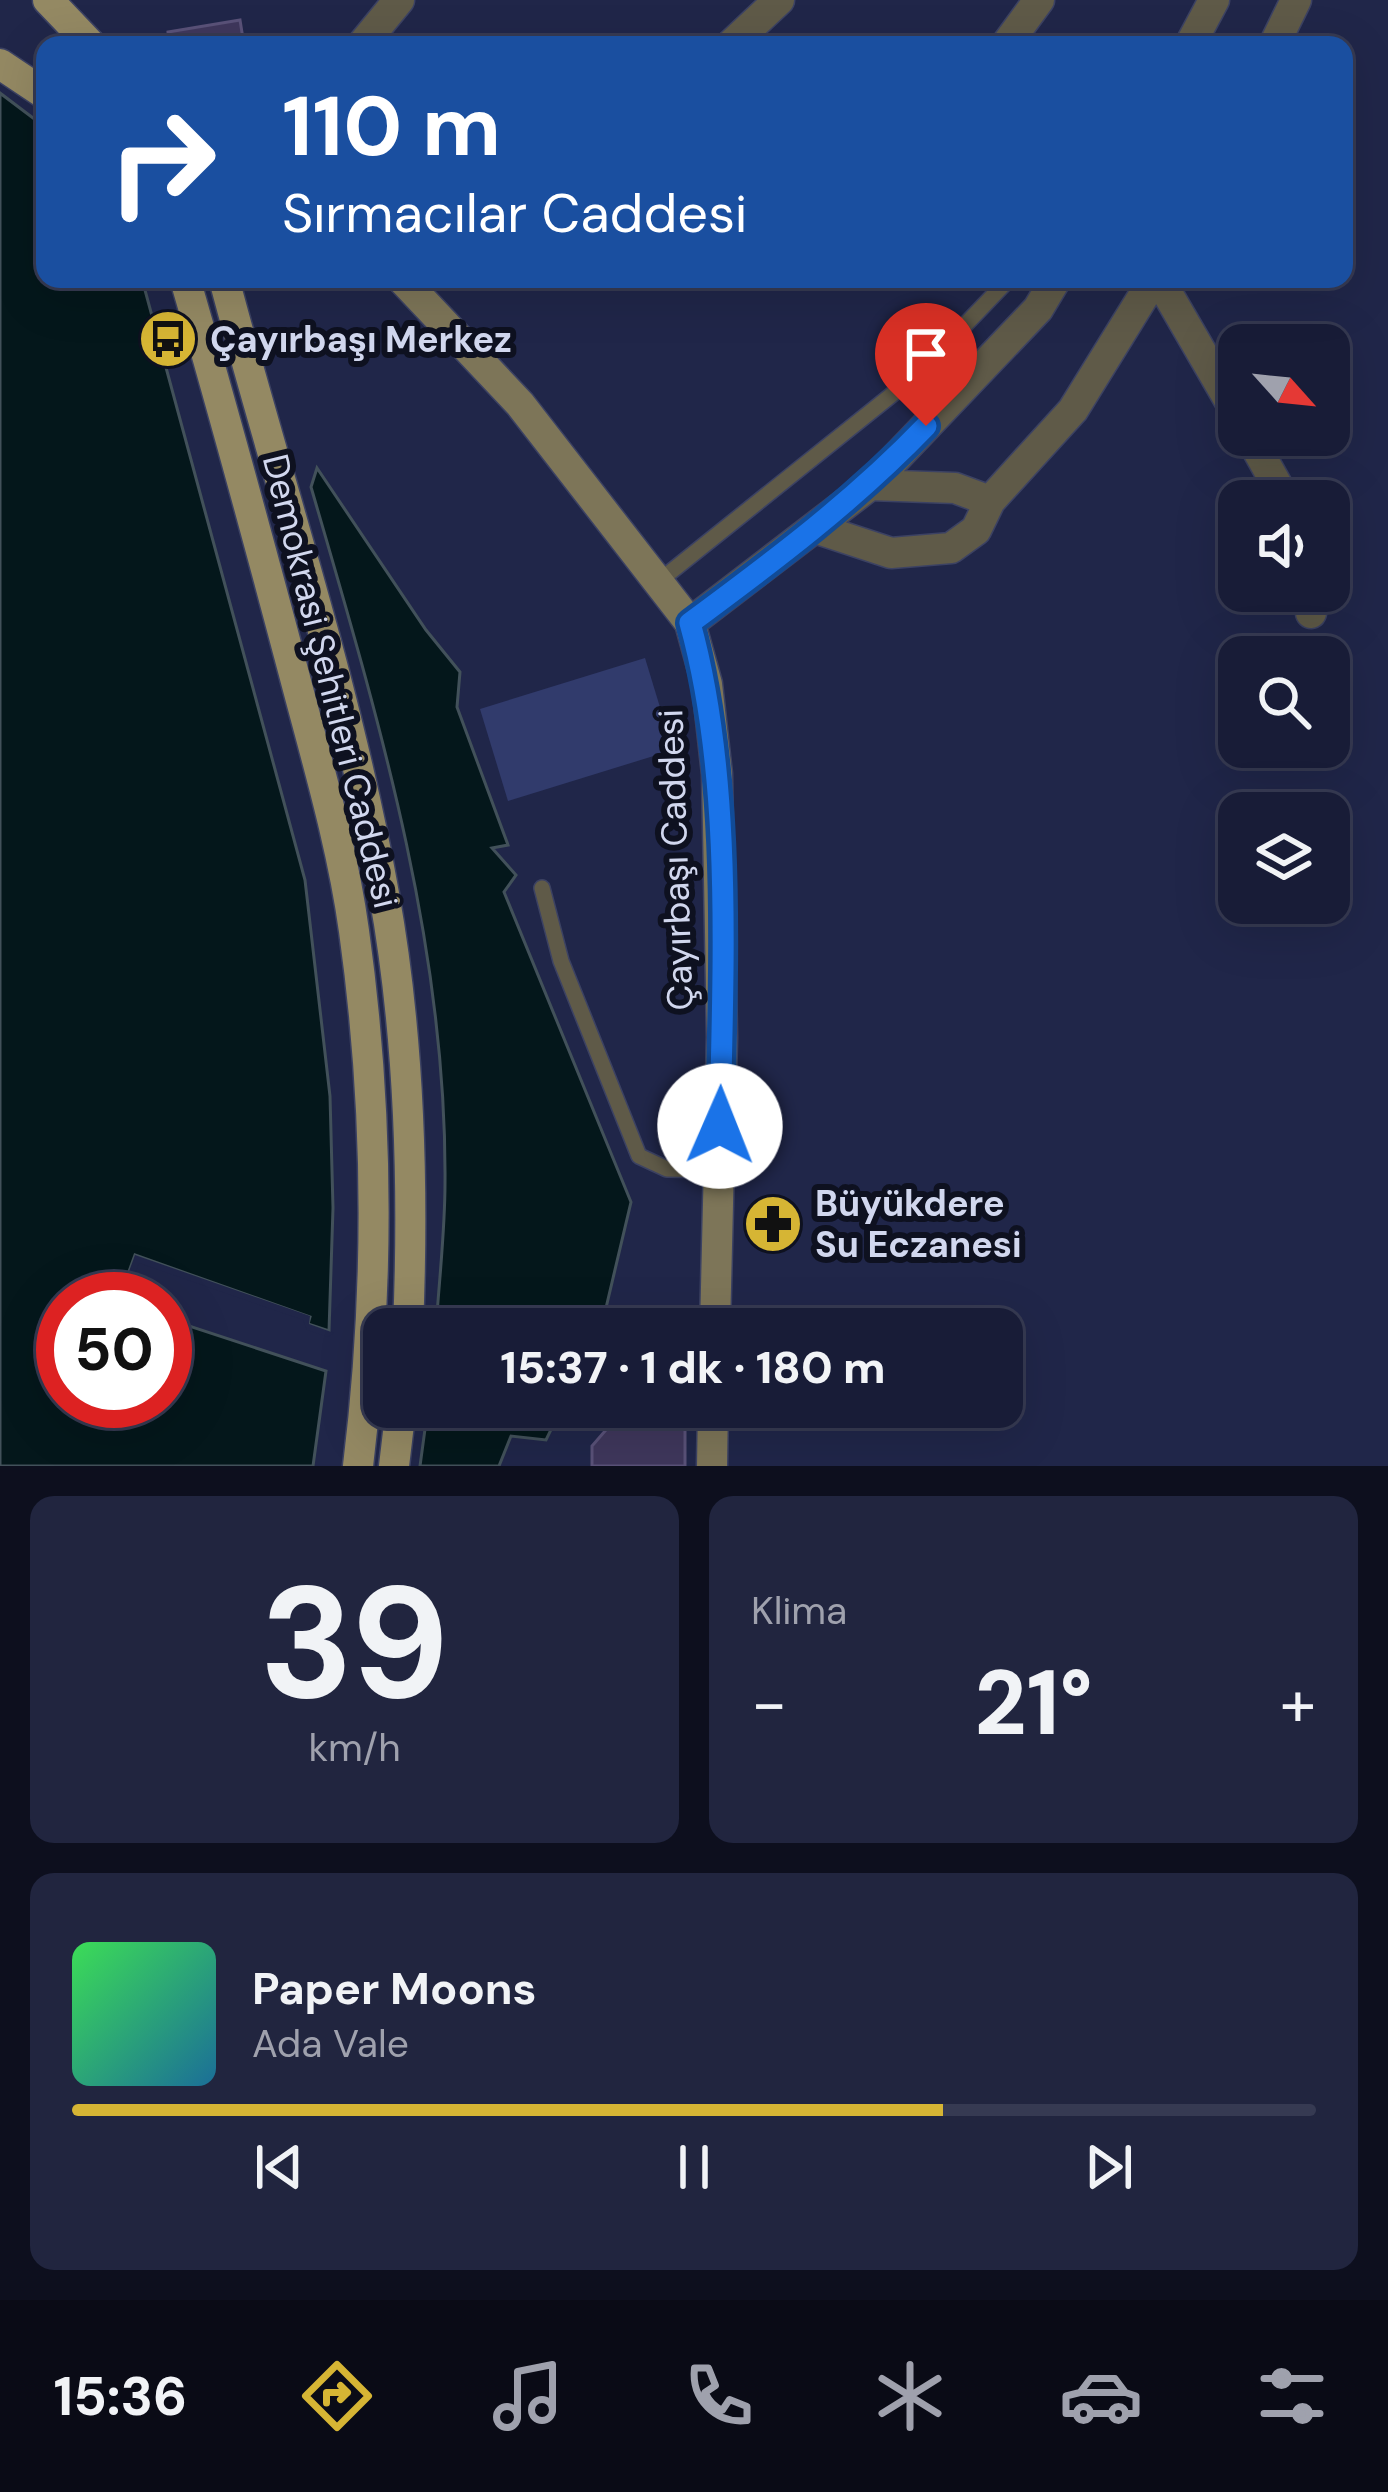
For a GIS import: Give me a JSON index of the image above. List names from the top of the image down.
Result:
{
  "streets": {
    "main road": ["Demokrasi Şehitleri Caddesi", "Çayırbaşı Caddesi"]
  },
  "places": {
    "bus stop": ["Çayırbaşı Merkez"],
    "pharmacy": ["Büyükdere Su Eczanesi"]
  },
  "north": "bottom right",
  "page": {
    "turn": ["110 m", "Sırmacılar Caddesi"],
    "limit": "50",
    "trip": "15:37 · 1 dk · 180 m",
    "tile": [
      ["39", "km/h"],
      "Klima"
    ],
    "heat": ["−", "21°", "+"],
    "song": ["Paper Moons", "Ada Vale"],
    "tabs": "15:36"
  }
}
